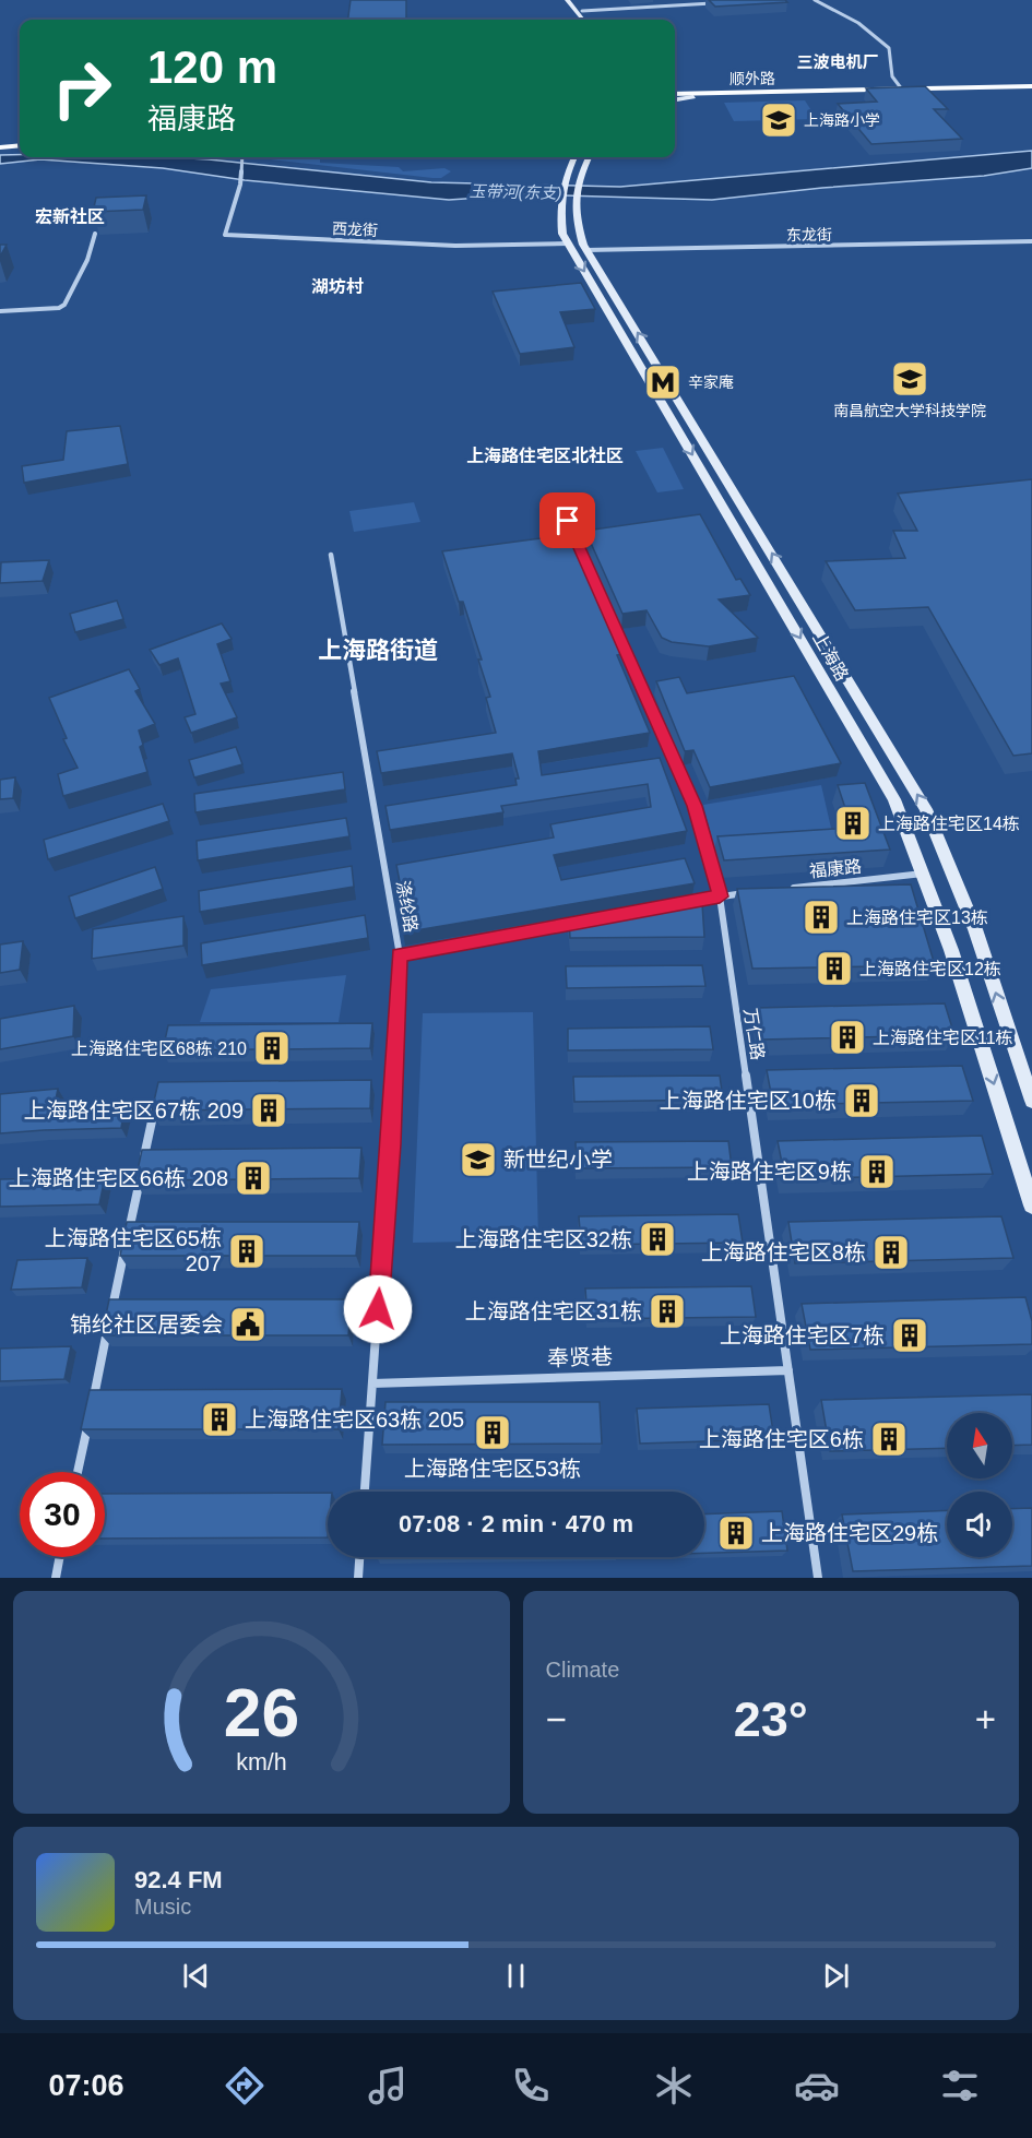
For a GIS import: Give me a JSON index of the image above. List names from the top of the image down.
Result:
{
  "streets": {
    "main road": ["顺外路", "上海路"],
    "street": [
      "西龙街",
      "东龙街",
      "福康路",
      "涤纶路",
      "万仁路",
      "奉贤巷"
    ]
  },
  "crossings": [
    ["西龙街", "上海路"],
    ["东龙街", "上海路"],
    ["上海路", "福康路"],
    ["涤纶路", "奉贤巷"],
    ["万仁路", "奉贤巷"]
  ],
  "districts": [
    "三波电机厂",
    "宏新社区",
    "湖坊村",
    "上海路住宅区北社区",
    "上海路街道"
  ],
  "water": ["玉带河(东支)"],
  "places": {
    "school or university": ["上海路小学", "南昌航空大学科技学院", "新世纪小学"],
    "metro station": ["辛家庵"],
    "building": [
      "上海路住宅区14栋",
      "上海路住宅区13栋",
      "上海路住宅区12栋",
      "上海路住宅区11栋",
      "上海路住宅区68栋 210",
      "上海路住宅区10栋",
      "上海路住宅区67栋 209",
      "上海路住宅区9栋",
      "上海路住宅区66栋 208",
      "上海路住宅区32栋",
      "上海路住宅区65栋 207",
      "上海路住宅区8栋",
      "上海路住宅区31栋",
      "上海路住宅区7栋",
      "上海路住宅区63栋 205",
      "上海路住宅区53栋",
      "上海路住宅区6栋",
      "上海路住宅区29栋"
    ],
    "public building": ["锦纶社区居委会"]
  },
  "north": "top",
  "page": {
    "turn": ["120 m", "福康路"],
    "limit": "30",
    "trip": "07:08 · 2 min · 470 m",
    "tile": "Climate",
    "heat": ["−", "23°", "+"],
    "song": ["92.4 FM", "Music"],
    "tabs": "07:06",
    "gauge": ["26", "km/h"]
  }
}
